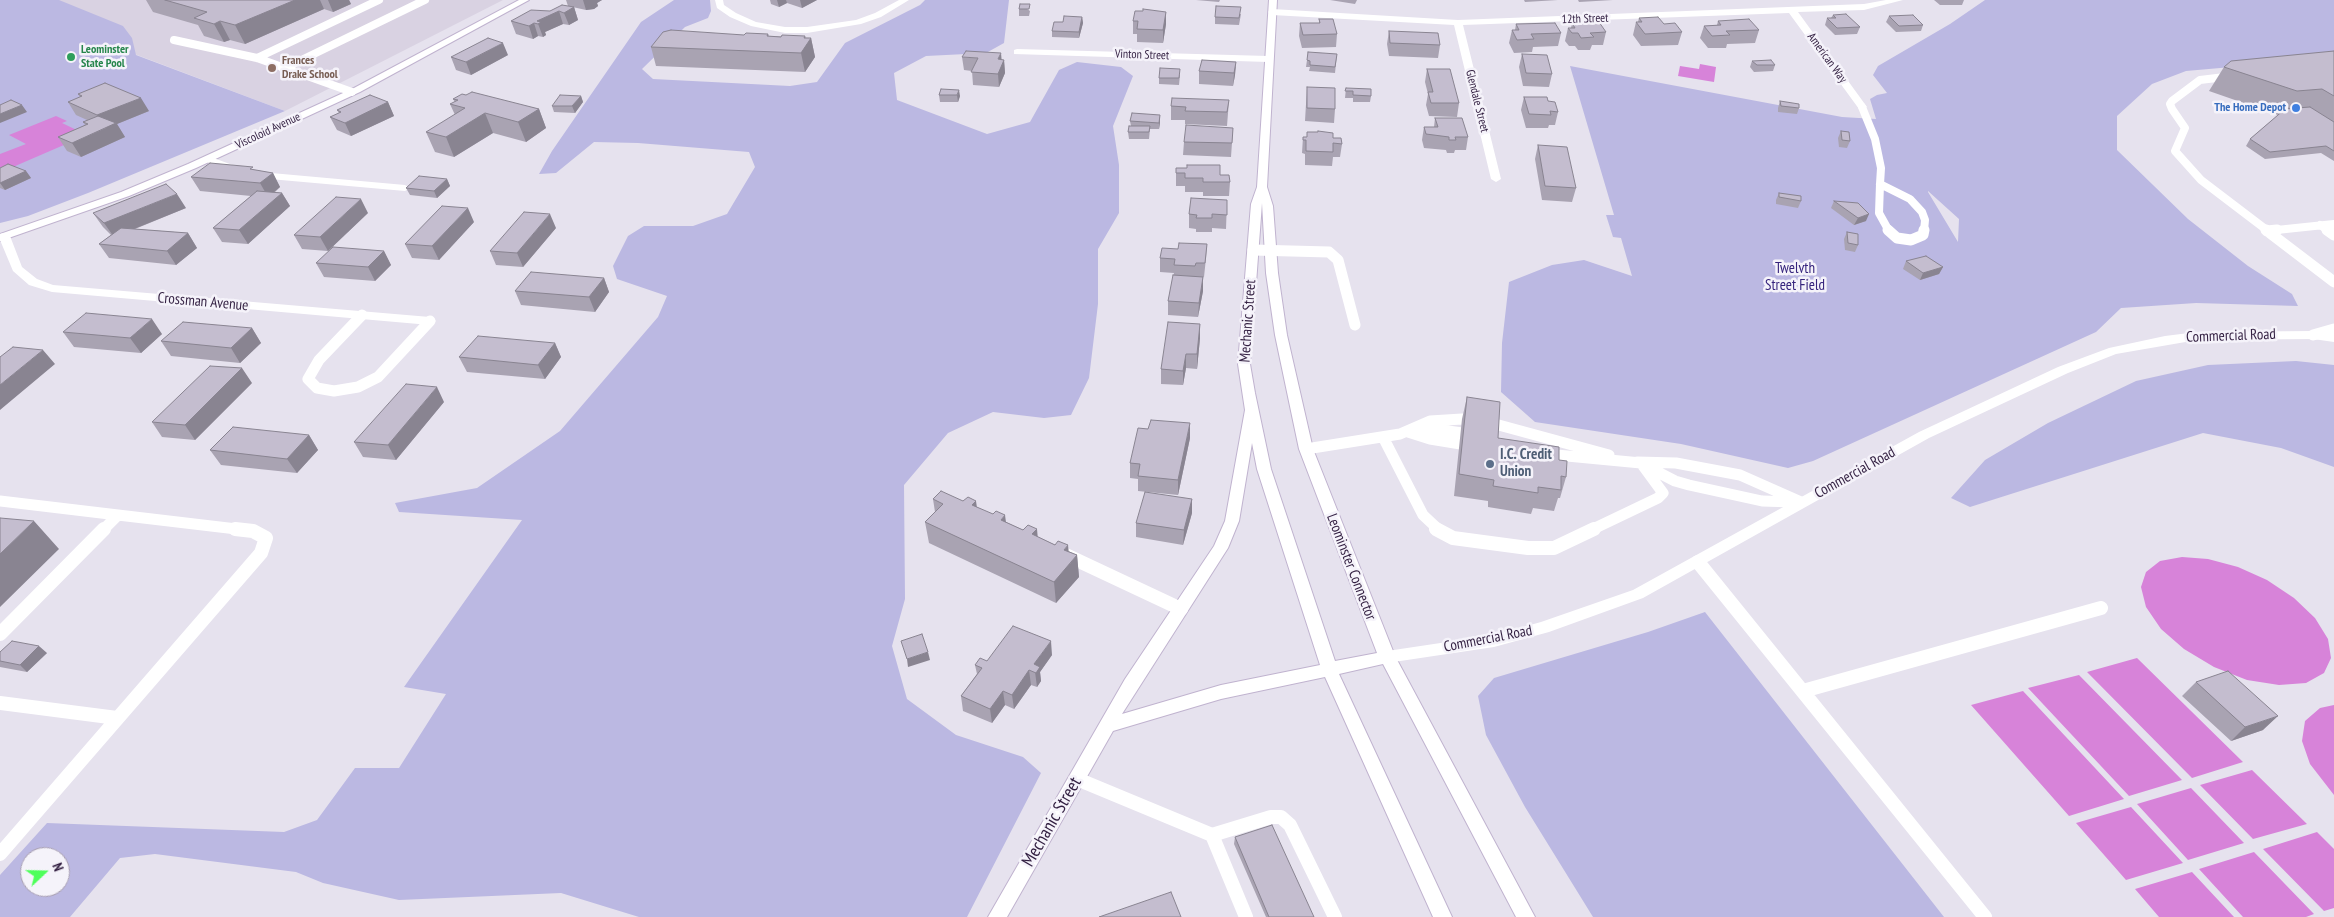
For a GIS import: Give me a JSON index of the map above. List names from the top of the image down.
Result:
{
  "streets": {
    "street": [
      "12th Street",
      "Vinton Street",
      "American Way",
      "Glendale Street",
      "Viscoloid Avenue",
      "Crossman Avenue",
      "Mechanic Street",
      "Commercial Road",
      "Leominster Connector"
    ]
  },
  "crossings": [
    ["12th Street", "American Way"],
    ["12th Street", "Glendale Street"],
    ["12th Street", "Mechanic Street"],
    ["Vinton Street", "Mechanic Street"],
    ["Viscoloid Avenue", "Crossman Avenue"],
    ["Mechanic Street", "Leominster Connector"],
    ["Commercial Road", "Leominster Connector"]
  ],
  "parks": ["Twelvth Street Field"],
  "places": [
    "Leominster State Pool",
    "Frances Drake School",
    "The Home Depot",
    "I.C. Credit Union"
  ],
  "north": "right"
}
